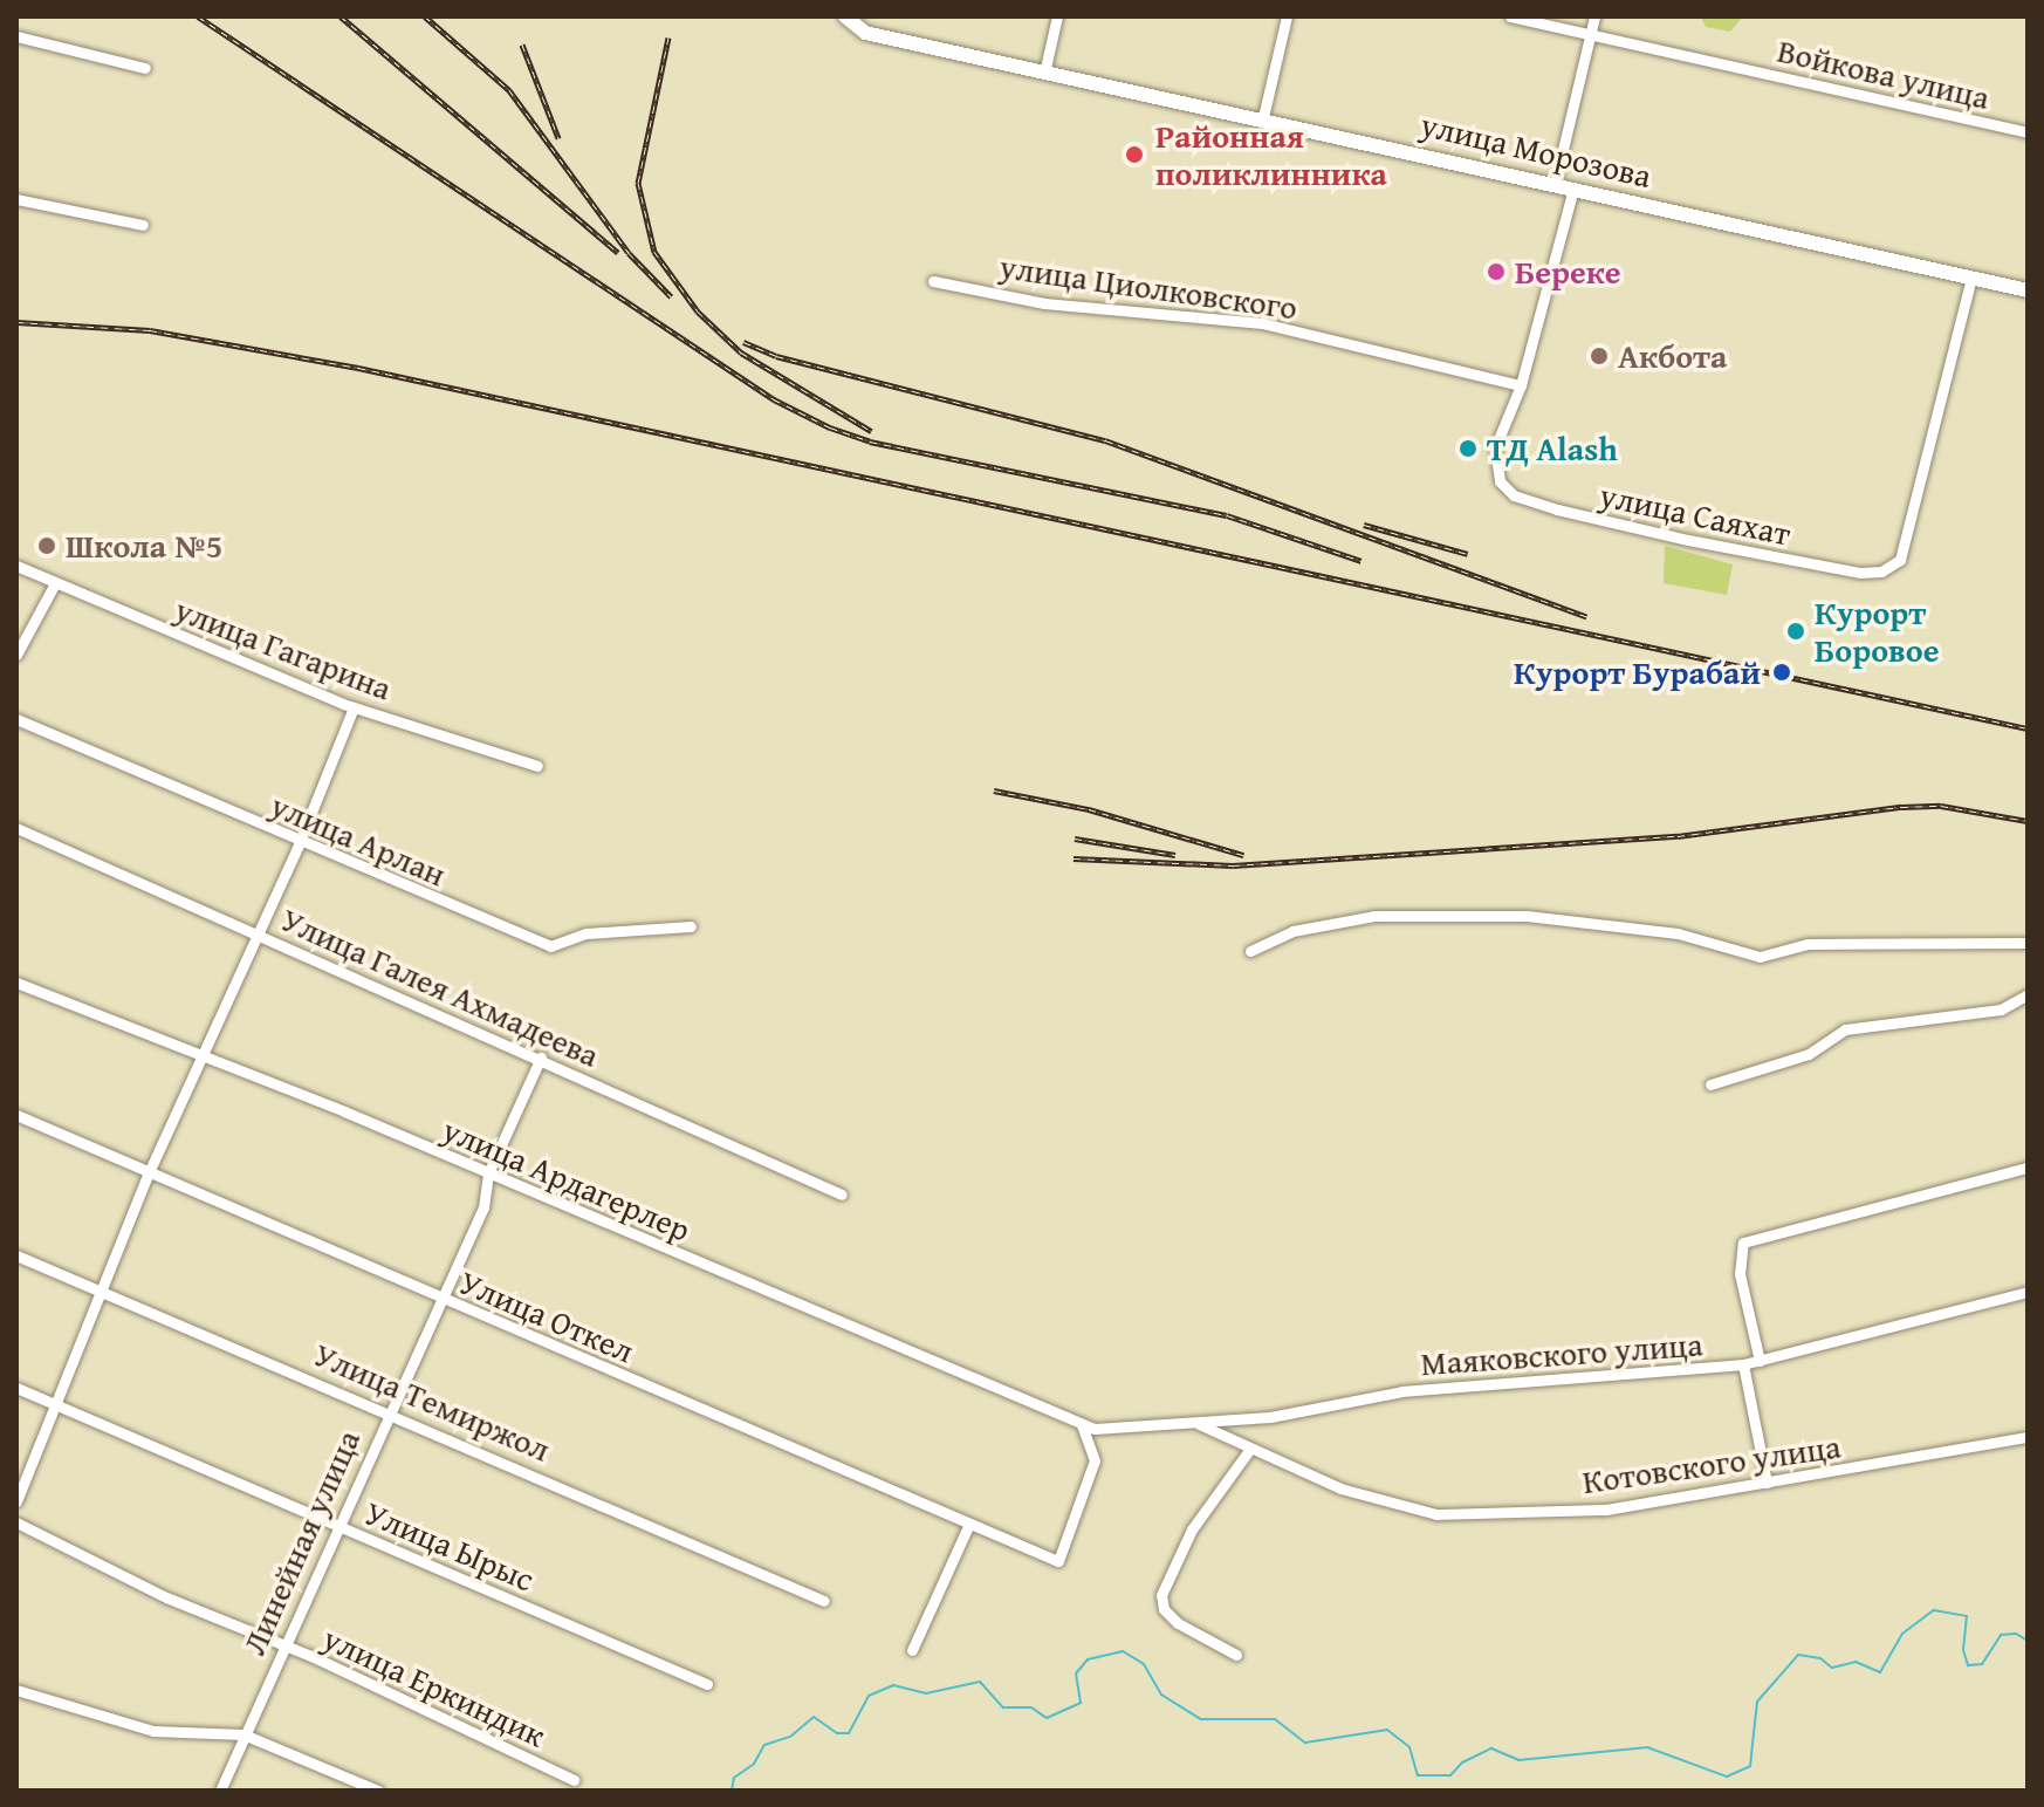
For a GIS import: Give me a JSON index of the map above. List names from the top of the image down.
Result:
{
  "streets": {
    "main road": ["улица Морозова"],
    "street": [
      "Войкова улица",
      "улица Циолковского",
      "улица Саяхат",
      "улица Гагарина",
      "улица Арлан",
      "Улица Галея Ахмадеева",
      "улица Ардагерлер",
      "Улица Откел",
      "Маяковского улица",
      "Улица Темиржол",
      "Котовского улица",
      "Линейная улица",
      "Улица Ырыс",
      "улица Еркиндик"
    ]
  },
  "crossings": [
    ["улица Морозова", "улица Саяхат"],
    ["улица Циолковского", "улица Саяхат"],
    ["Улица Галея Ахмадеева", "Линейная улица"],
    ["улица Ардагерлер", "Улица Откел"],
    ["улица Ардагерлер", "Маяковского улица"],
    ["улица Ардагерлер", "Линейная улица"],
    ["Улица Откел", "Линейная улица"],
    ["Маяковского улица", "Котовского улица"],
    ["Улица Темиржол", "Линейная улица"],
    ["Линейная улица", "Улица Ырыс"],
    ["Линейная улица", "улица Еркиндик"]
  ],
  "places": [
    "Районная поликлинника",
    "Береке",
    "Акбота",
    "ТД Alash",
    "Школа №5",
    "Курорт Боровое",
    "Курорт Бурабай"
  ]
}
